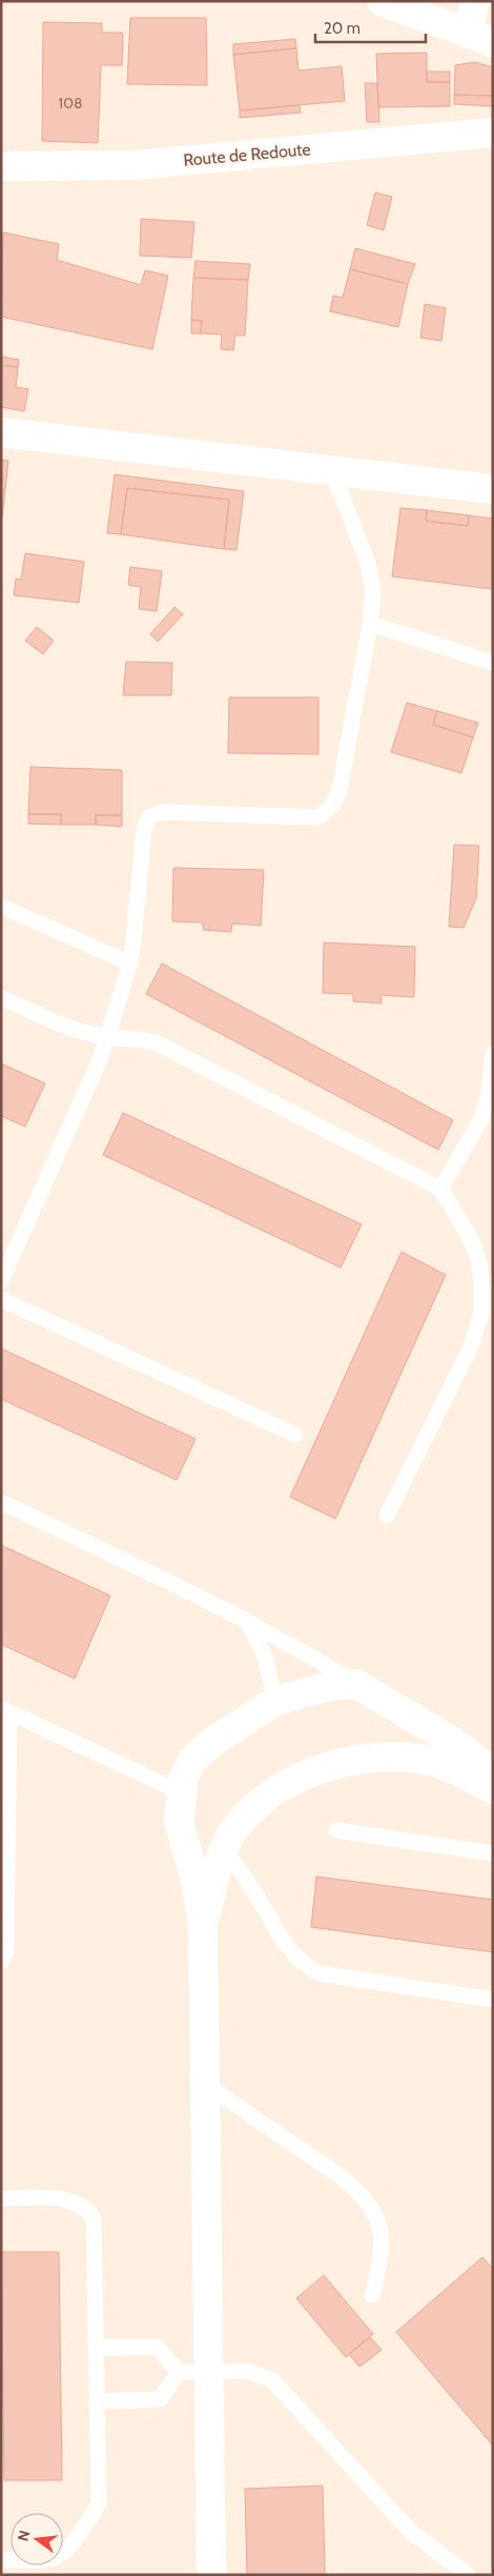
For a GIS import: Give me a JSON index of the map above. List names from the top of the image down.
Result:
{
  "streets": {
    "street": ["Route de Redoute"]
  },
  "house_numbers": ["108"],
  "scale_bar": "20 m",
  "north": "left"
}
